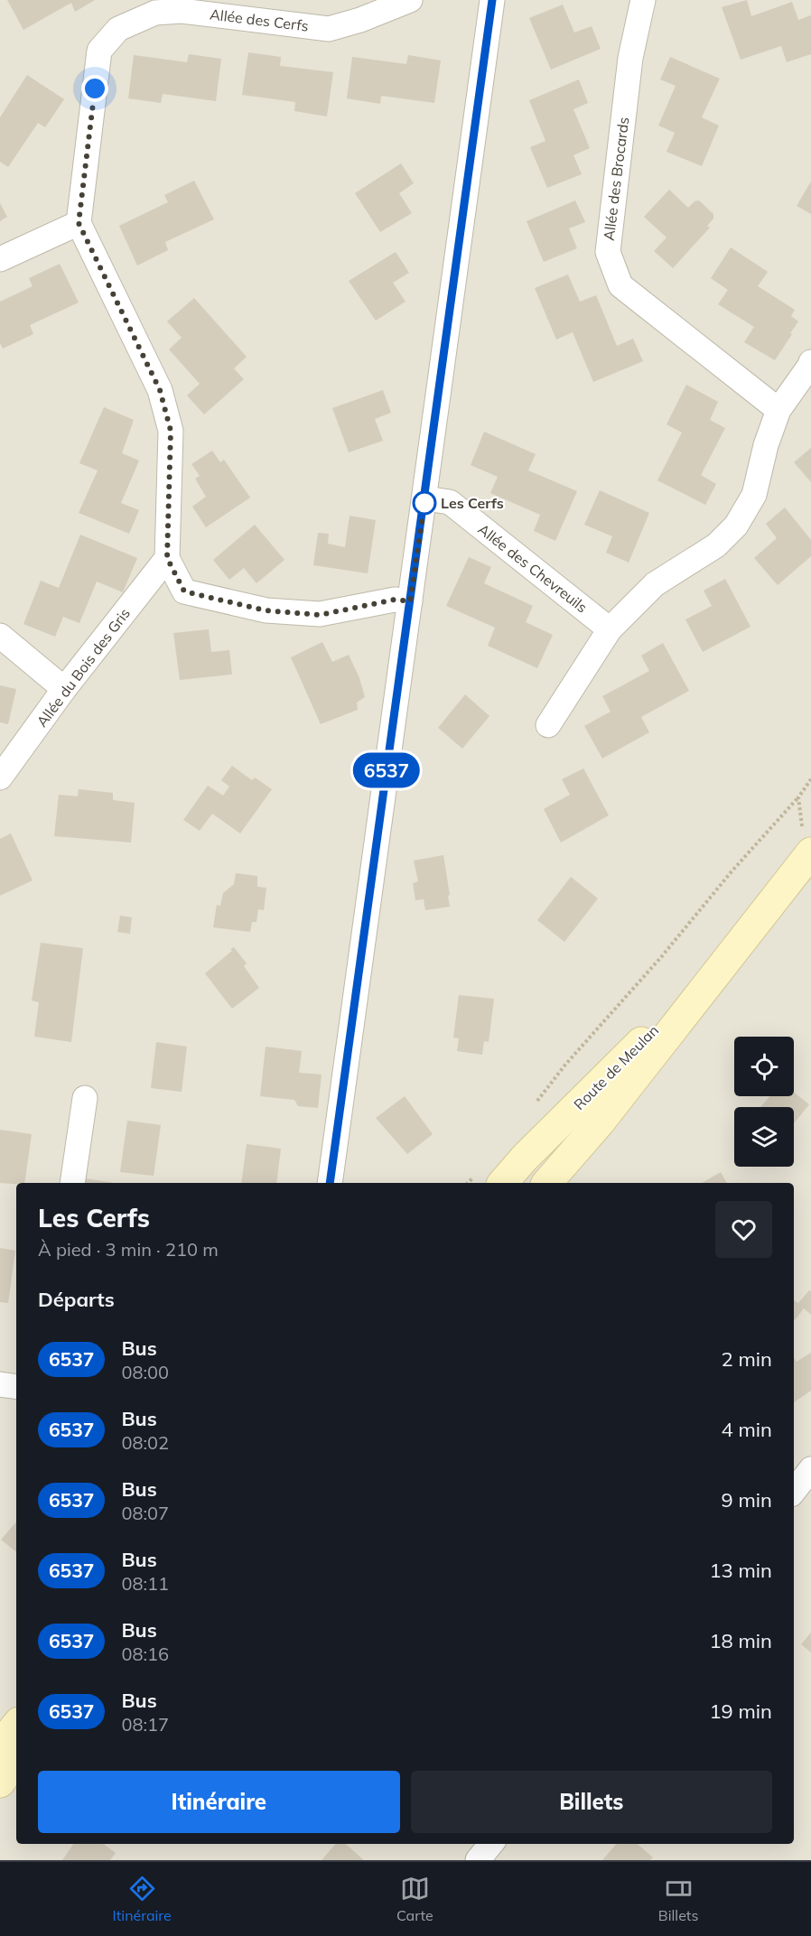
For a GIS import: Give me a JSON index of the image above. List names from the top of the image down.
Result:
{
  "streets": {
    "main road": ["Route de Meulan"],
    "street": [
      "Allée des Cerfs",
      "Allée des Brocards",
      "Allée des Chevreuils",
      "Allée du Bois des Gris"
    ]
  },
  "places": ["Les Cerfs"],
  "lines": ["bus line 6537"],
  "page": {
    "on_map": "6537",
    "heading": [
      ["Les Cerfs", "À pied · 3 min · 210 m"],
      "Départs"
    ],
    "list": [
      {
        "mark": "6537",
        "name": "Bus",
        "note": "08:00",
        "value": "2 min"
      },
      {
        "mark": "6537",
        "name": "Bus",
        "note": "08:02",
        "value": "4 min"
      },
      {
        "mark": "6537",
        "name": "Bus",
        "note": "08:07",
        "value": "9 min"
      },
      {
        "mark": "6537",
        "name": "Bus",
        "note": "08:11",
        "value": "13 min"
      },
      {
        "mark": "6537",
        "name": "Bus",
        "note": "08:16",
        "value": "18 min"
      },
      {
        "mark": "6537",
        "name": "Bus",
        "note": "08:17",
        "value": "19 min"
      }
    ],
    "buttons": ["Itinéraire", "Billets"],
    "tabs": ["Itinéraire", "Carte", "Billets"]
  }
}
